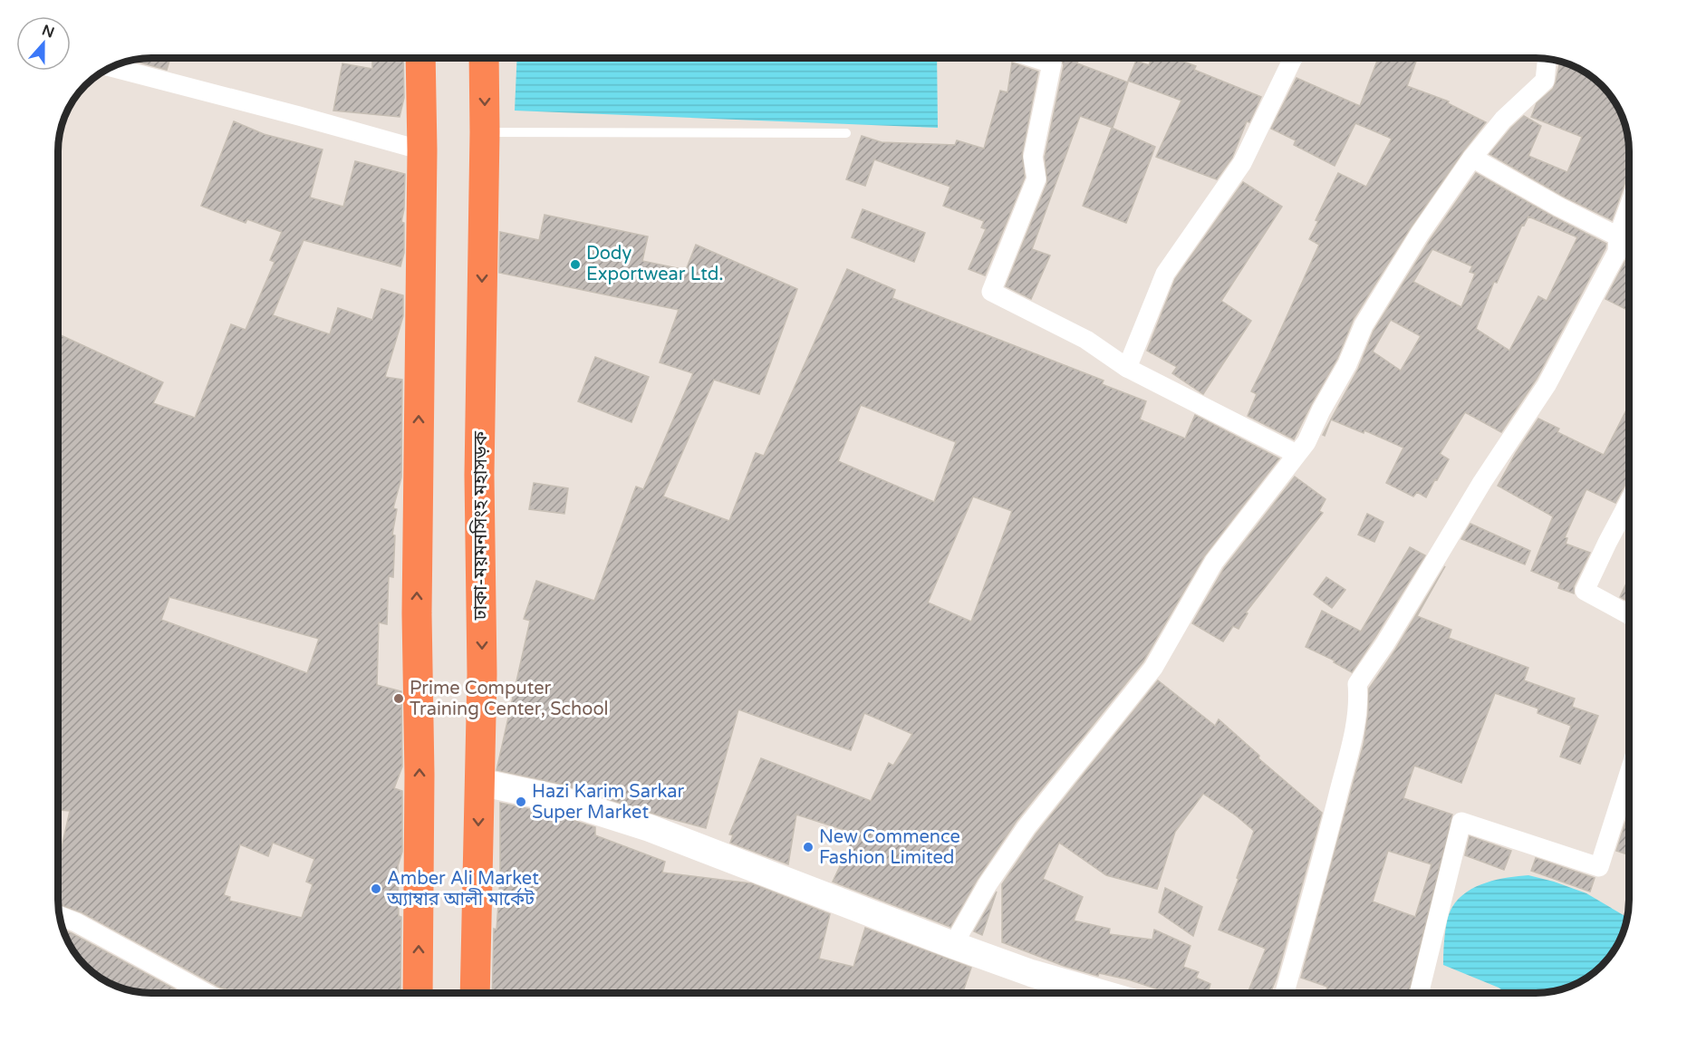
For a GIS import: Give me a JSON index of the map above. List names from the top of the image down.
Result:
{
  "streets": {
    "highway": ["ঢাকা-ময়মনসিংহ মহাসড়ক"]
  },
  "places": [
    "Dody Exportwear Ltd.",
    "Prime Computer Training Center, School",
    "Hazi Karim Sarkar Super Market",
    "New Commence Fashion Limited",
    "Amber Ali Market অ্যাম্বার আলী মার্কেট"
  ],
  "north": "top"
}
